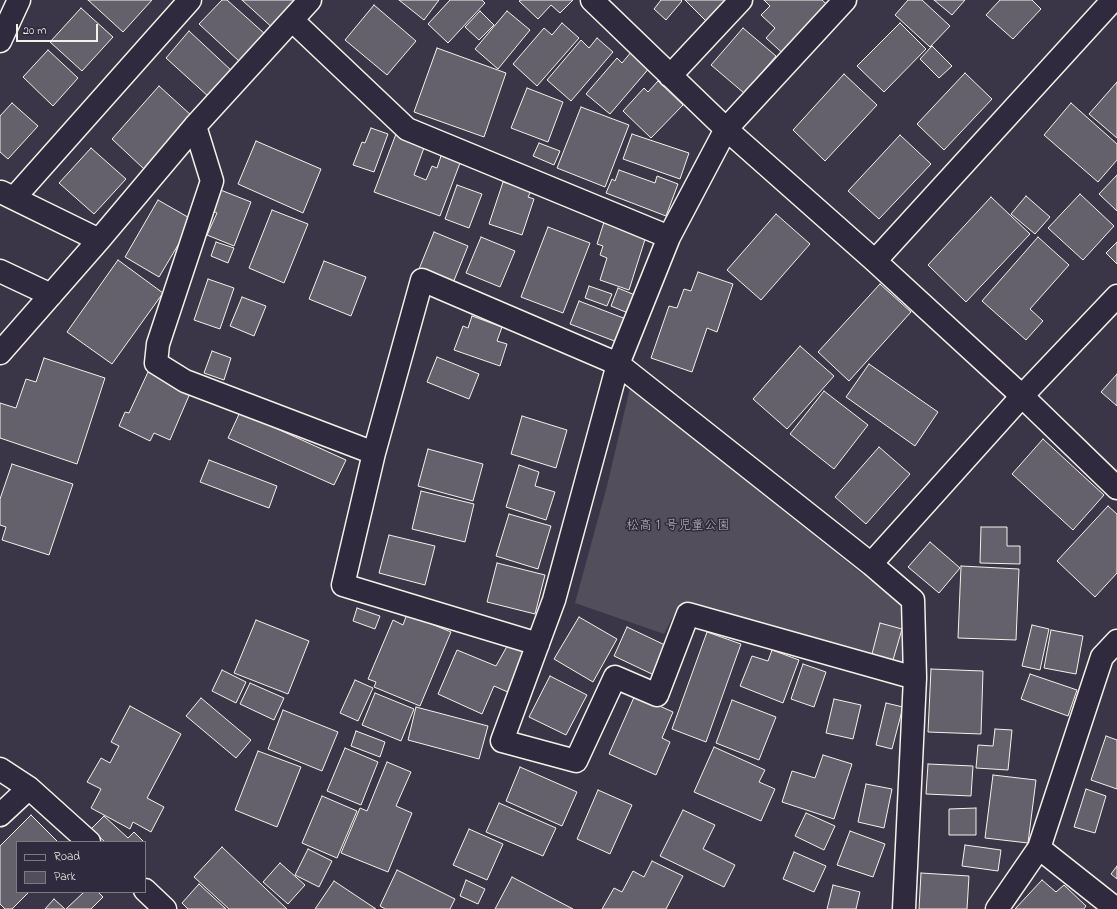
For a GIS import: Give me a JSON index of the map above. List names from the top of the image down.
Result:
{
  "parks": ["松高１号児童公園"],
  "legend": ["Road", "Park"],
  "scale_bar": "20 m"
}
